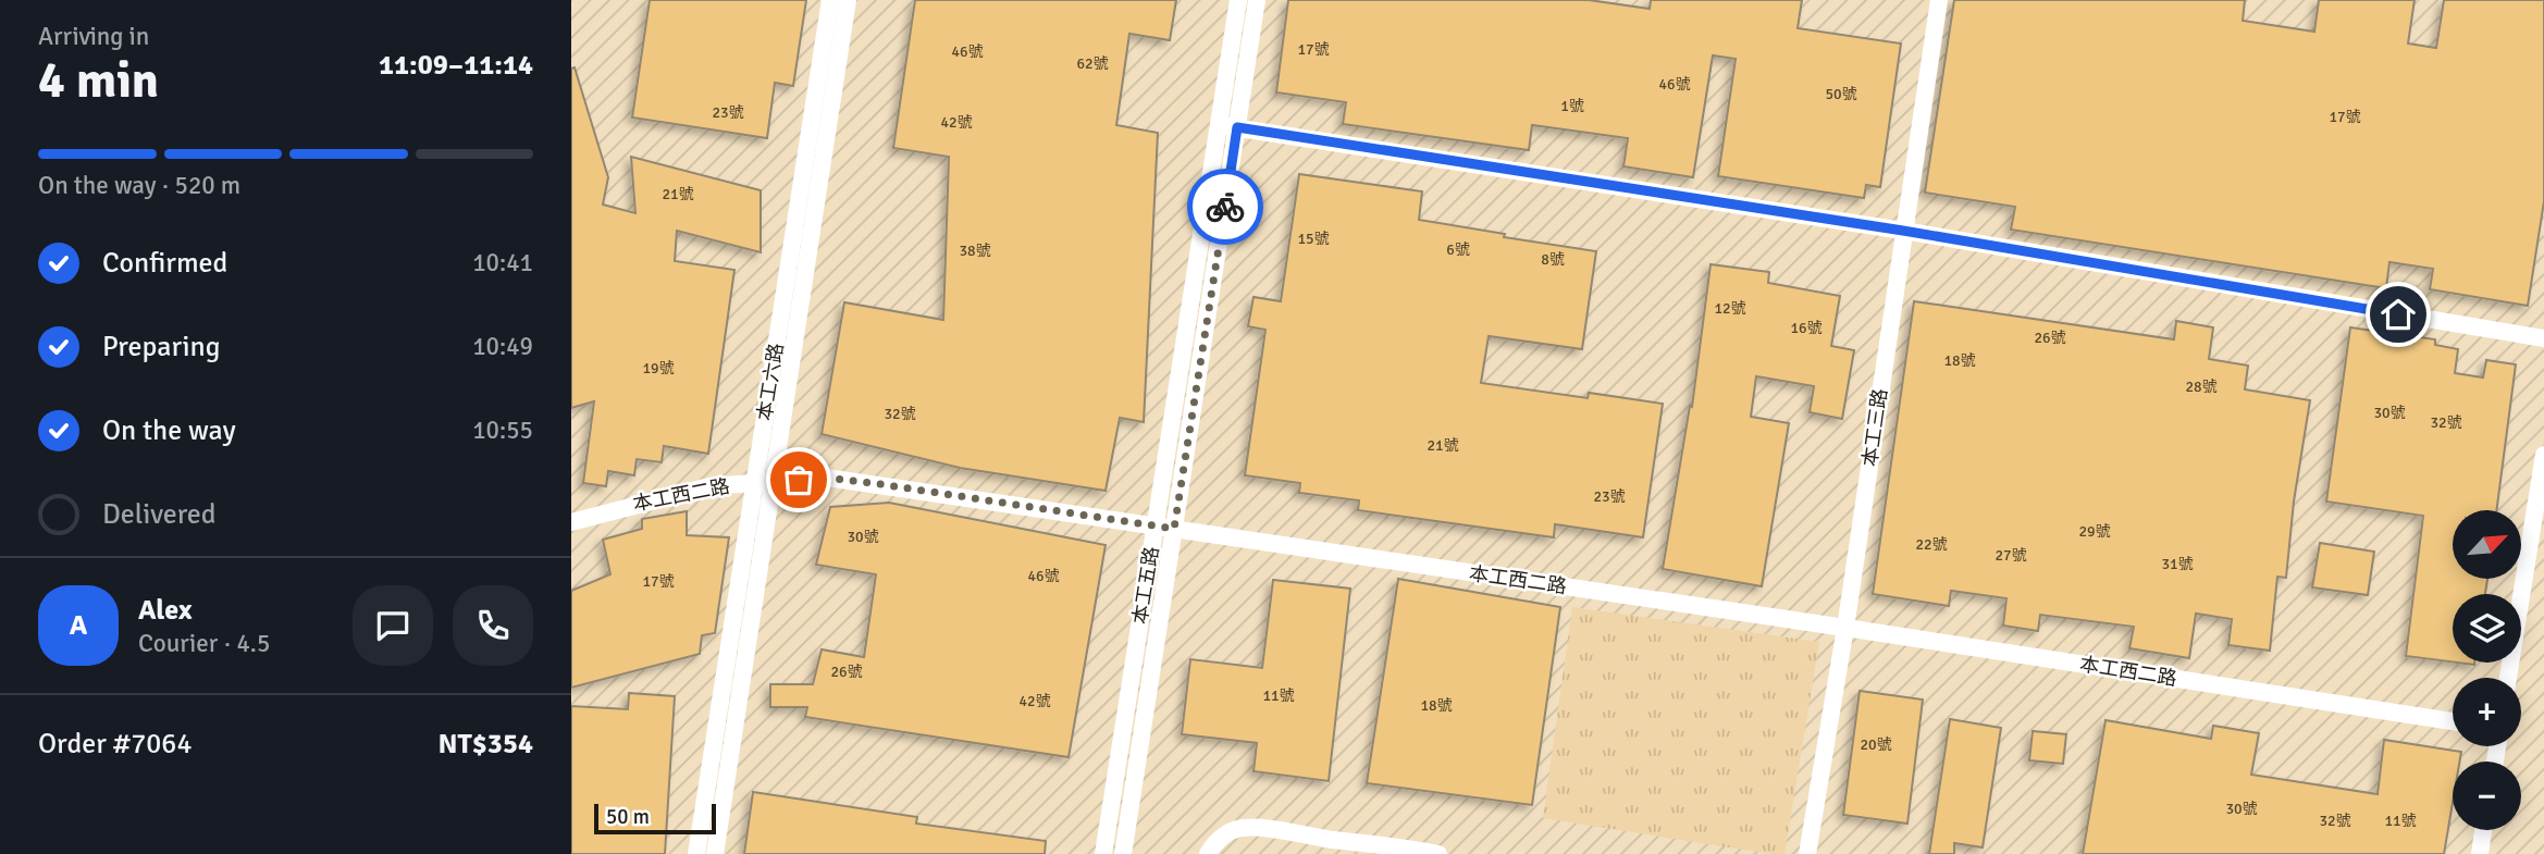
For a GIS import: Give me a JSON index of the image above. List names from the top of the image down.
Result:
{
  "streets": {
    "street": [
      "本工六路",
      "本工三路",
      "本工西二路",
      "本工五路"
    ]
  },
  "crossings": [
    ["本工六路", "本工西二路"],
    ["本工三路", "本工西二路"],
    ["本工西二路", "本工五路"]
  ],
  "house_numbers": [
    "17號",
    "46號",
    "62號",
    "46號",
    "50號",
    "1號",
    "23號",
    "17號",
    "42號",
    "21號",
    "15號",
    "6號",
    "38號",
    "8號",
    "12號",
    "16號",
    "26號",
    "18號",
    "19號",
    "28號",
    "30號",
    "32號",
    "32號",
    "21號",
    "23號",
    "29號",
    "30號",
    "22號",
    "27號",
    "31號",
    "46號",
    "17號",
    "26號",
    "11號",
    "42號",
    "18號",
    "20號",
    "30號",
    "32號",
    "11號"
  ],
  "scale_bar": "50 m",
  "north": "top right",
  "page": {
    "heading": ["4 min", "Arriving in", "11:09–11:14"],
    "panel": [
      "Alex",
      "Courier · 4.5",
      "Order #7064",
      "NT$354"
    ],
    "bar": "On the way · 520 m",
    "list": [
      ["Confirmed", "10:41"],
      ["Preparing", "10:49"],
      ["On the way", "10:55"],
      "Delivered"
    ],
    "map_buttons": ["+", "−"],
    "round": "A",
    "scale": "50 m"
  }
}
